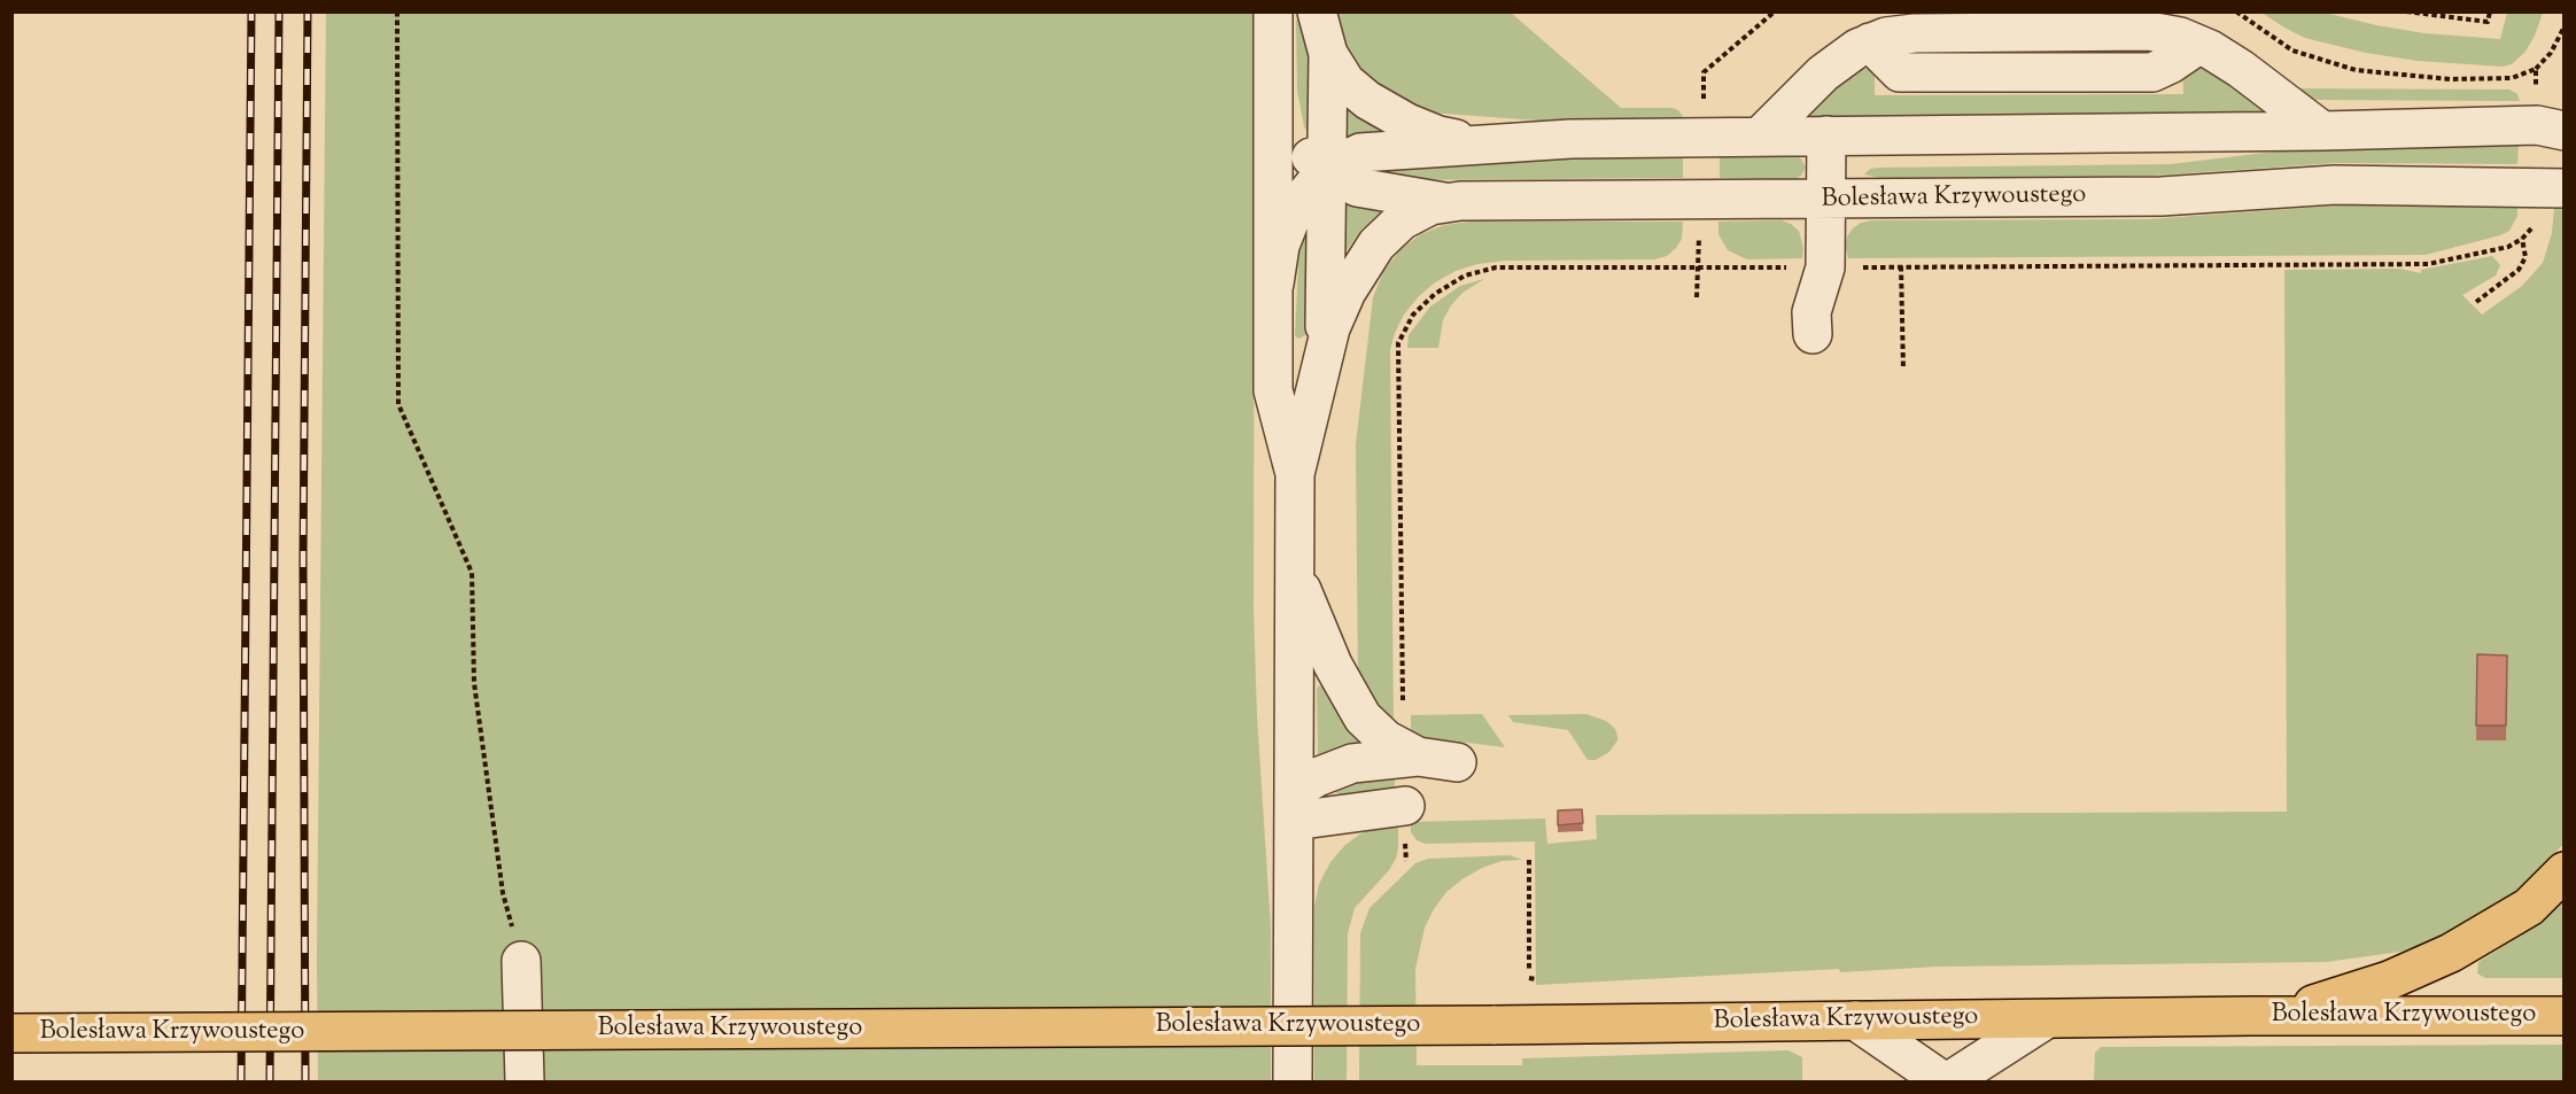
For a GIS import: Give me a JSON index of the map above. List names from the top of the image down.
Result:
{
  "streets": {
    "main road": ["Bolesława Krzywoustego"]
  }
}
